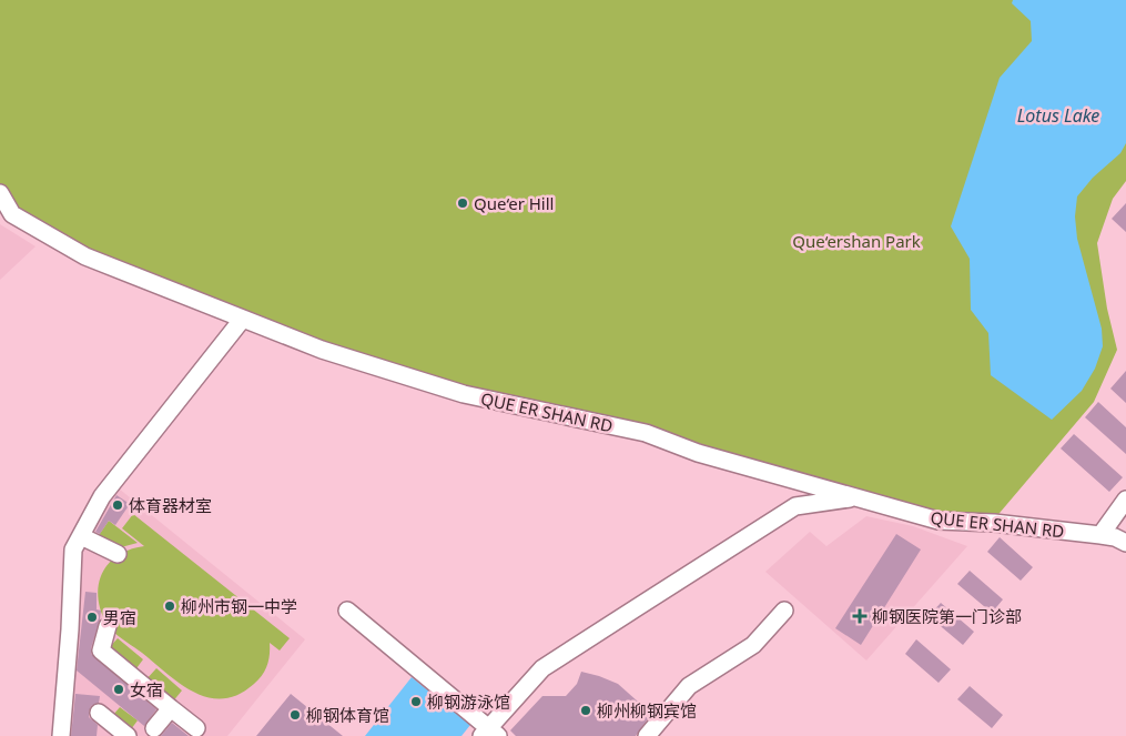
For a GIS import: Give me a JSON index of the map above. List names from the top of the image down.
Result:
{
  "streets": {
    "street": ["QUE ER SHAN RD"]
  },
  "water": ["Lotus Lake"],
  "parks": ["Que‘ershan Park"],
  "places": {
    "other": [
      "Que‘er Hill",
      "体育器材室",
      "柳州市钢一中学",
      "男宿",
      "女宿",
      "柳钢游泳馆",
      "柳州柳钢宾馆",
      "柳钢体育馆"
    ],
    "health": ["柳钢医院第一门诊部"]
  }
}
